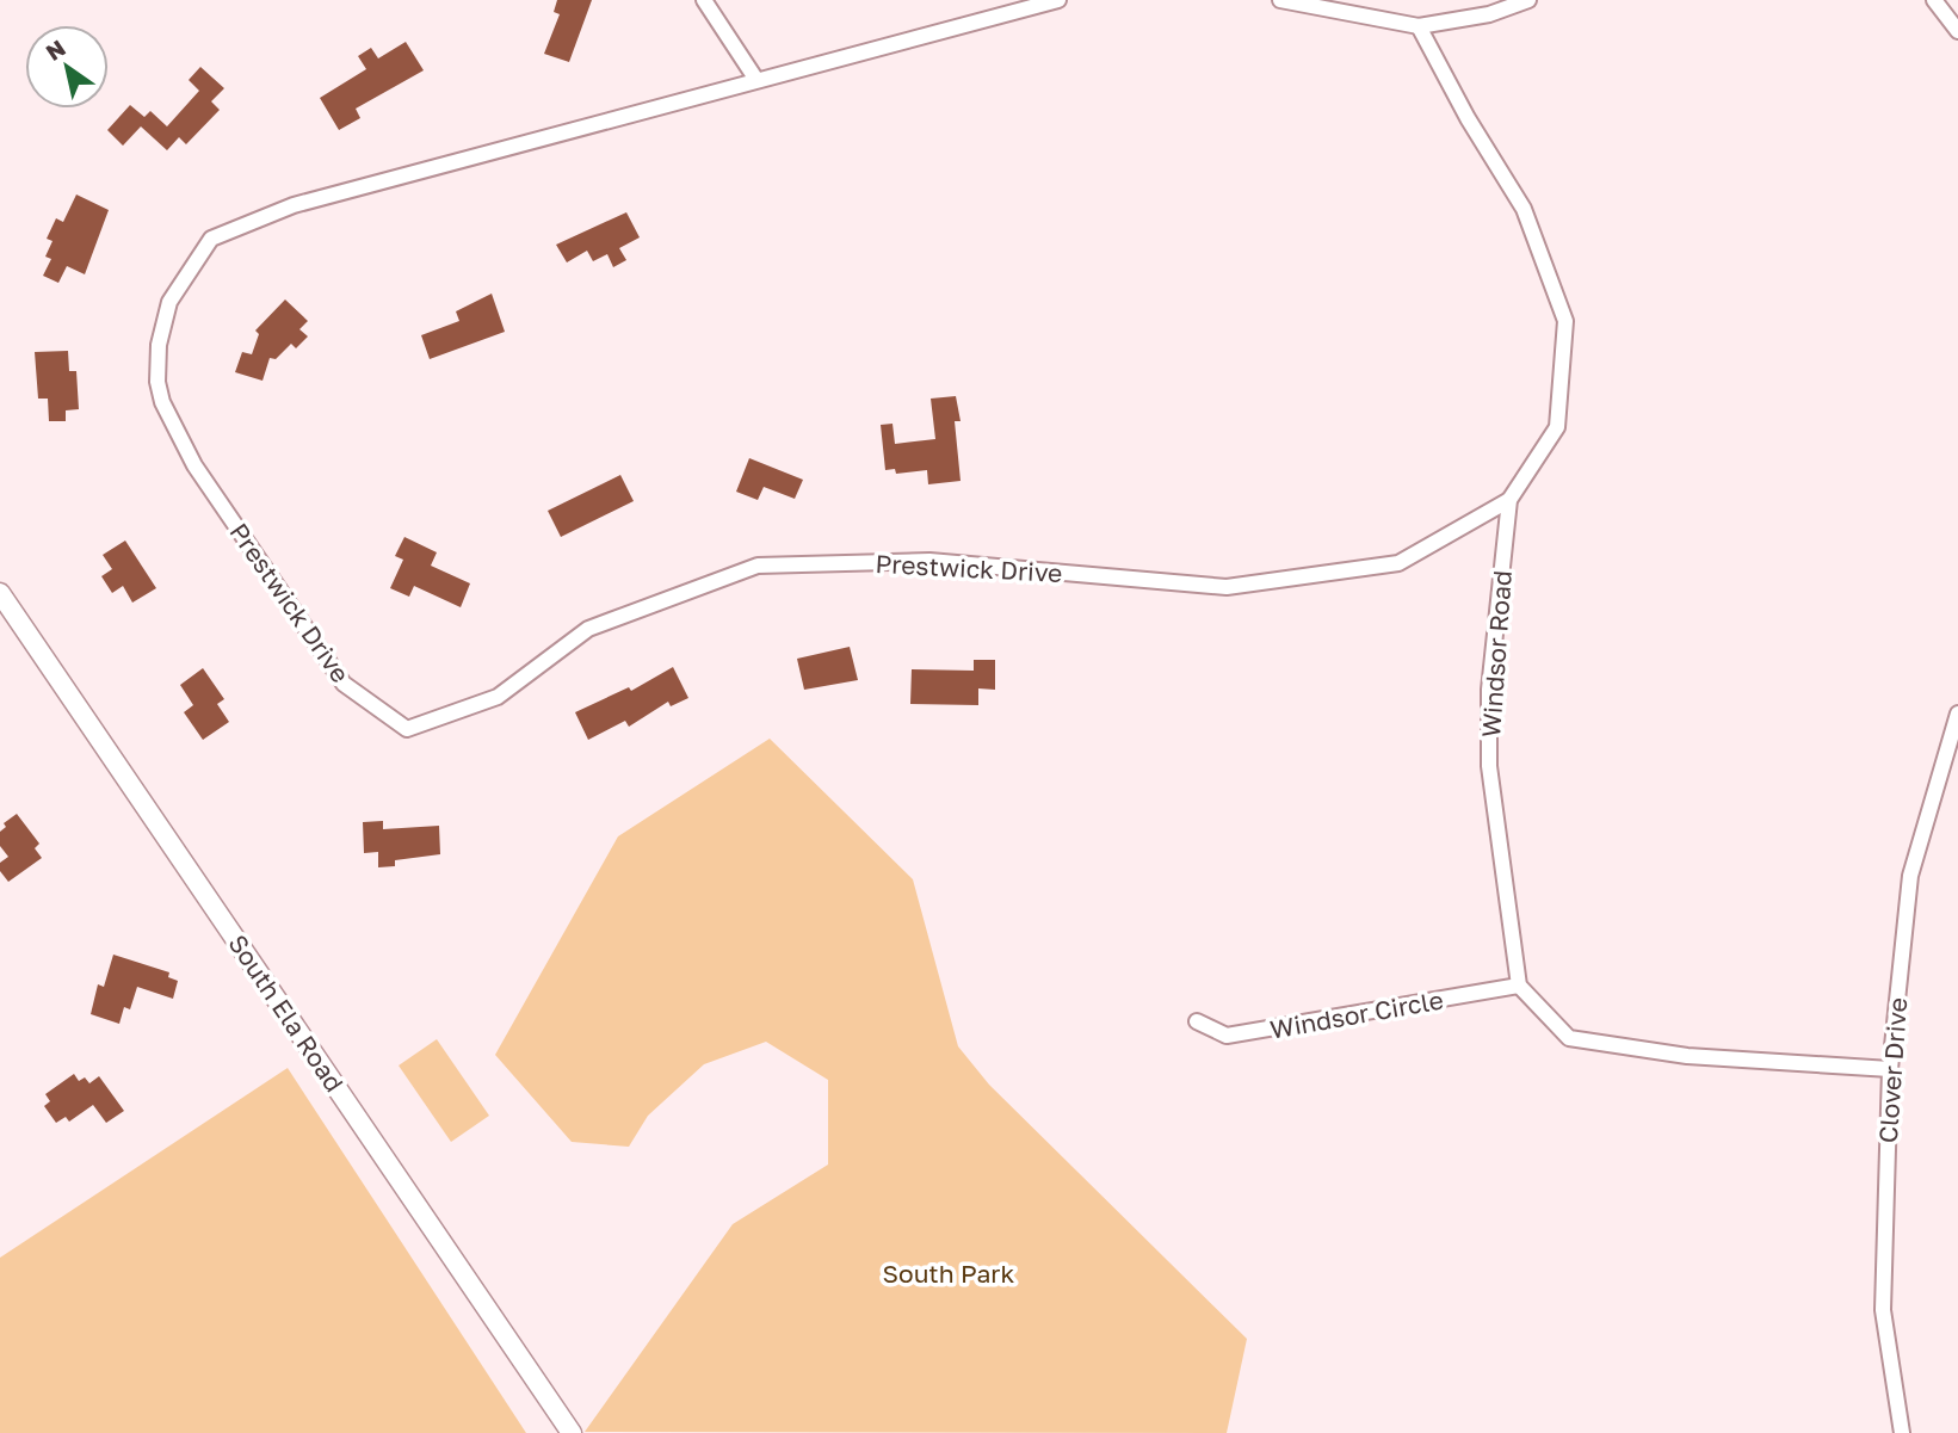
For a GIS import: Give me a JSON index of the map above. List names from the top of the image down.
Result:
{
  "streets": {
    "main road": ["South Ela Road"],
    "street": [
      "Prestwick Drive",
      "Windsor Road",
      "Windsor Circle",
      "Clover Drive"
    ]
  },
  "crossings": [
    ["Prestwick Drive", "Windsor Road"],
    ["Windsor Road", "Windsor Circle"]
  ],
  "parks": ["South Park"],
  "north": "top left"
}
